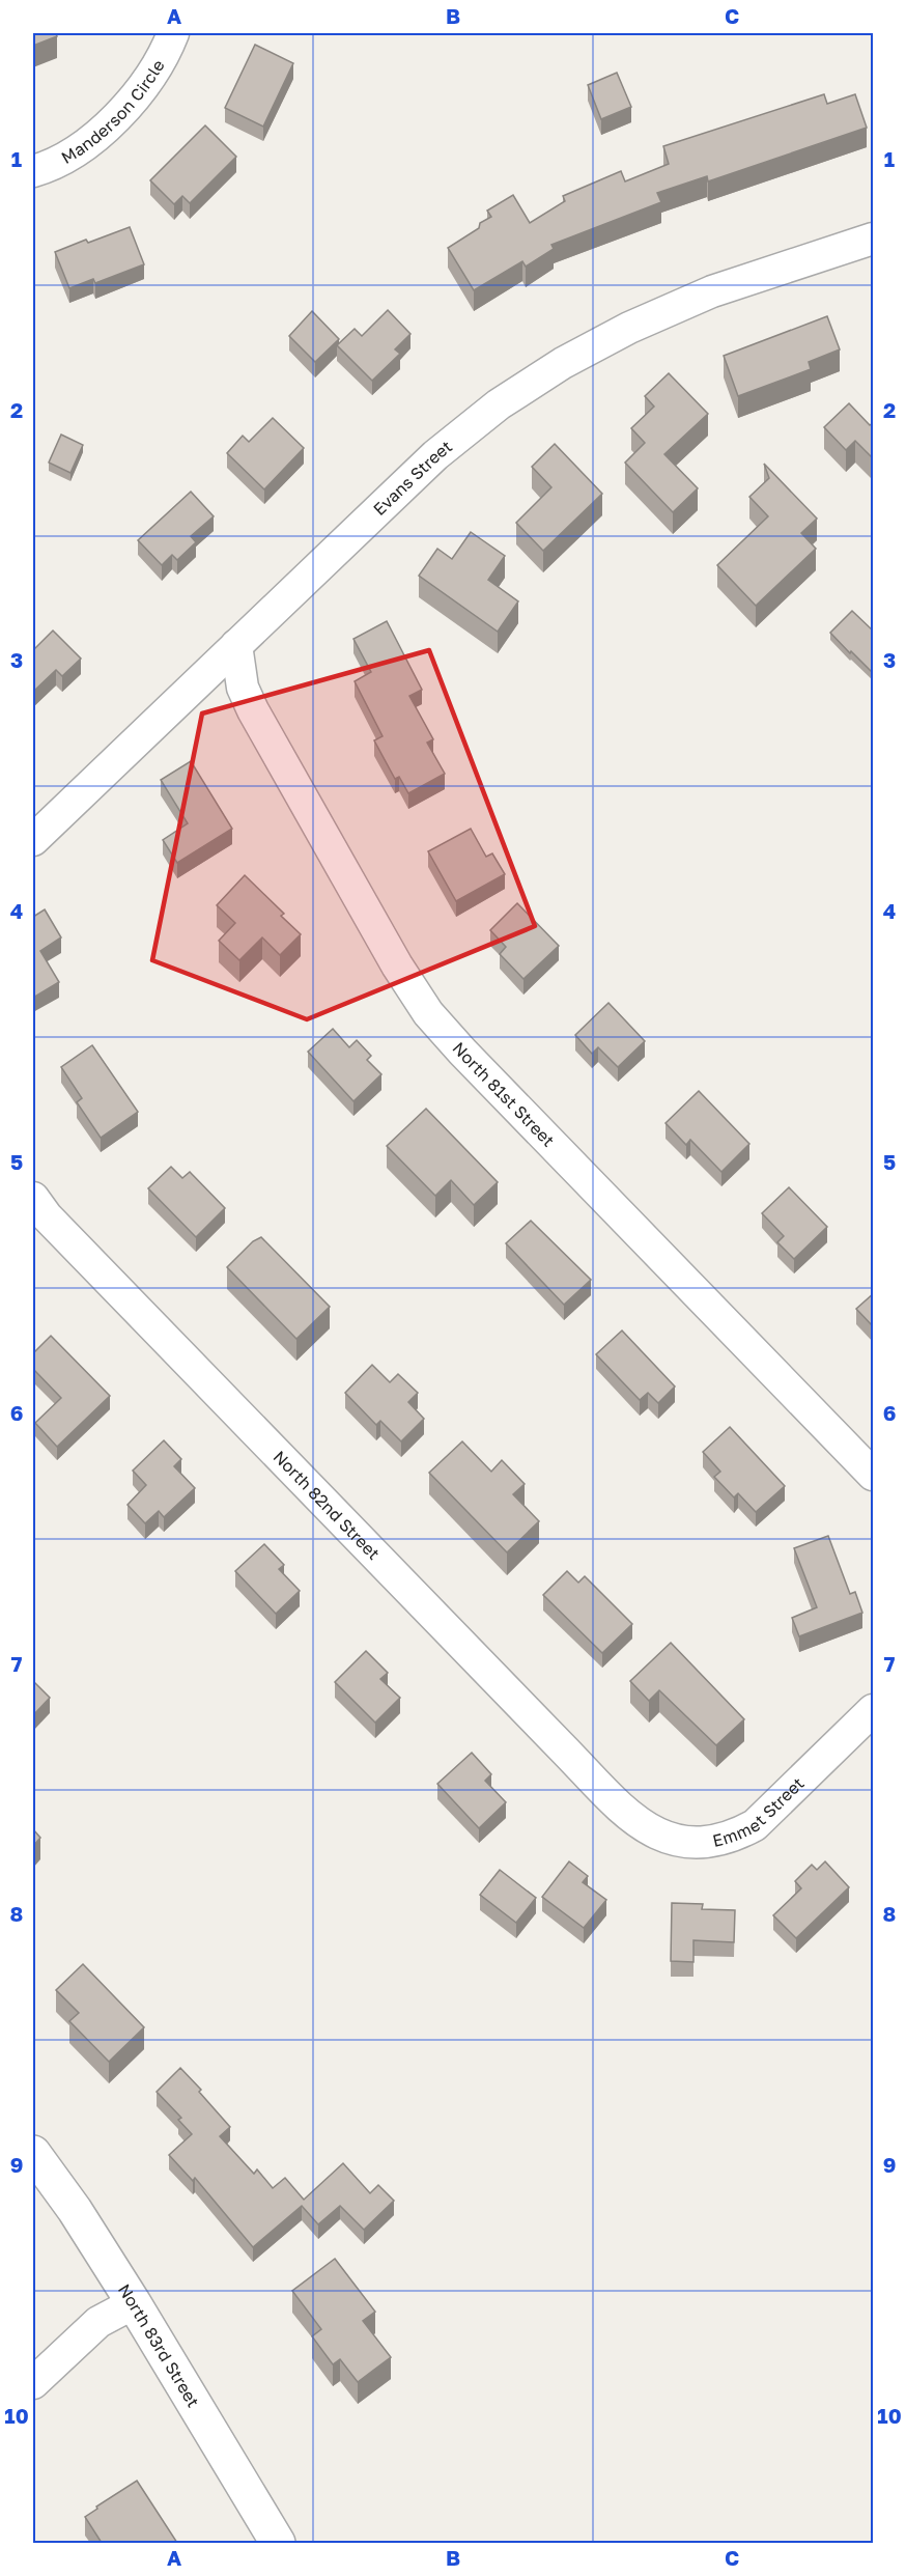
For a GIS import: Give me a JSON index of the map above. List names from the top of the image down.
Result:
{
  "streets": {
    "street": [
      "Manderson Circle",
      "Evans Street",
      "North 81st Street",
      "North 82nd Street",
      "Emmet Street",
      "North 83rd Street"
    ]
  },
  "crossings": [
    ["Evans Street", "North 81st Street"],
    ["North 82nd Street", "Emmet Street"]
  ],
  "grid": {
    "columns": ["A", "B", "C"],
    "rows": [
      "1",
      "2",
      "3",
      "4",
      "5",
      "6",
      "7",
      "8",
      "9",
      "10"
    ]
  }
}
